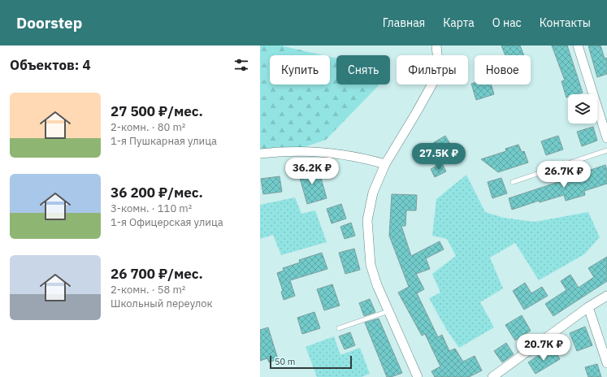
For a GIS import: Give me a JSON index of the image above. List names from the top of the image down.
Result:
{
  "scale_bar": "50 m",
  "page": {
    "header": "Doorstep",
    "nav": [
      "Главная",
      "Карта",
      "О нас",
      "Контакты"
    ],
    "heading": "Объектов: 4",
    "chip": [
      "Купить",
      "Снять",
      "Фильтры",
      "Новое"
    ],
    "list": [
      {
        "name": "27 500 ₽/мес.",
        "note": "2-комн. · 80 m² · 1-я Пушкарная улица"
      },
      {
        "name": "36 200 ₽/мес.",
        "note": "3-комн. · 110 m² · 1-я Офицерская улица"
      },
      {
        "name": "26 700 ₽/мес.",
        "note": "2-комн. · 58 m² · Школьный переулок"
      }
    ],
    "price": [
      "27.5K ₽",
      "36.2K ₽",
      "26.7K ₽",
      "20.7K ₽"
    ],
    "scale": "50 m"
  }
}
